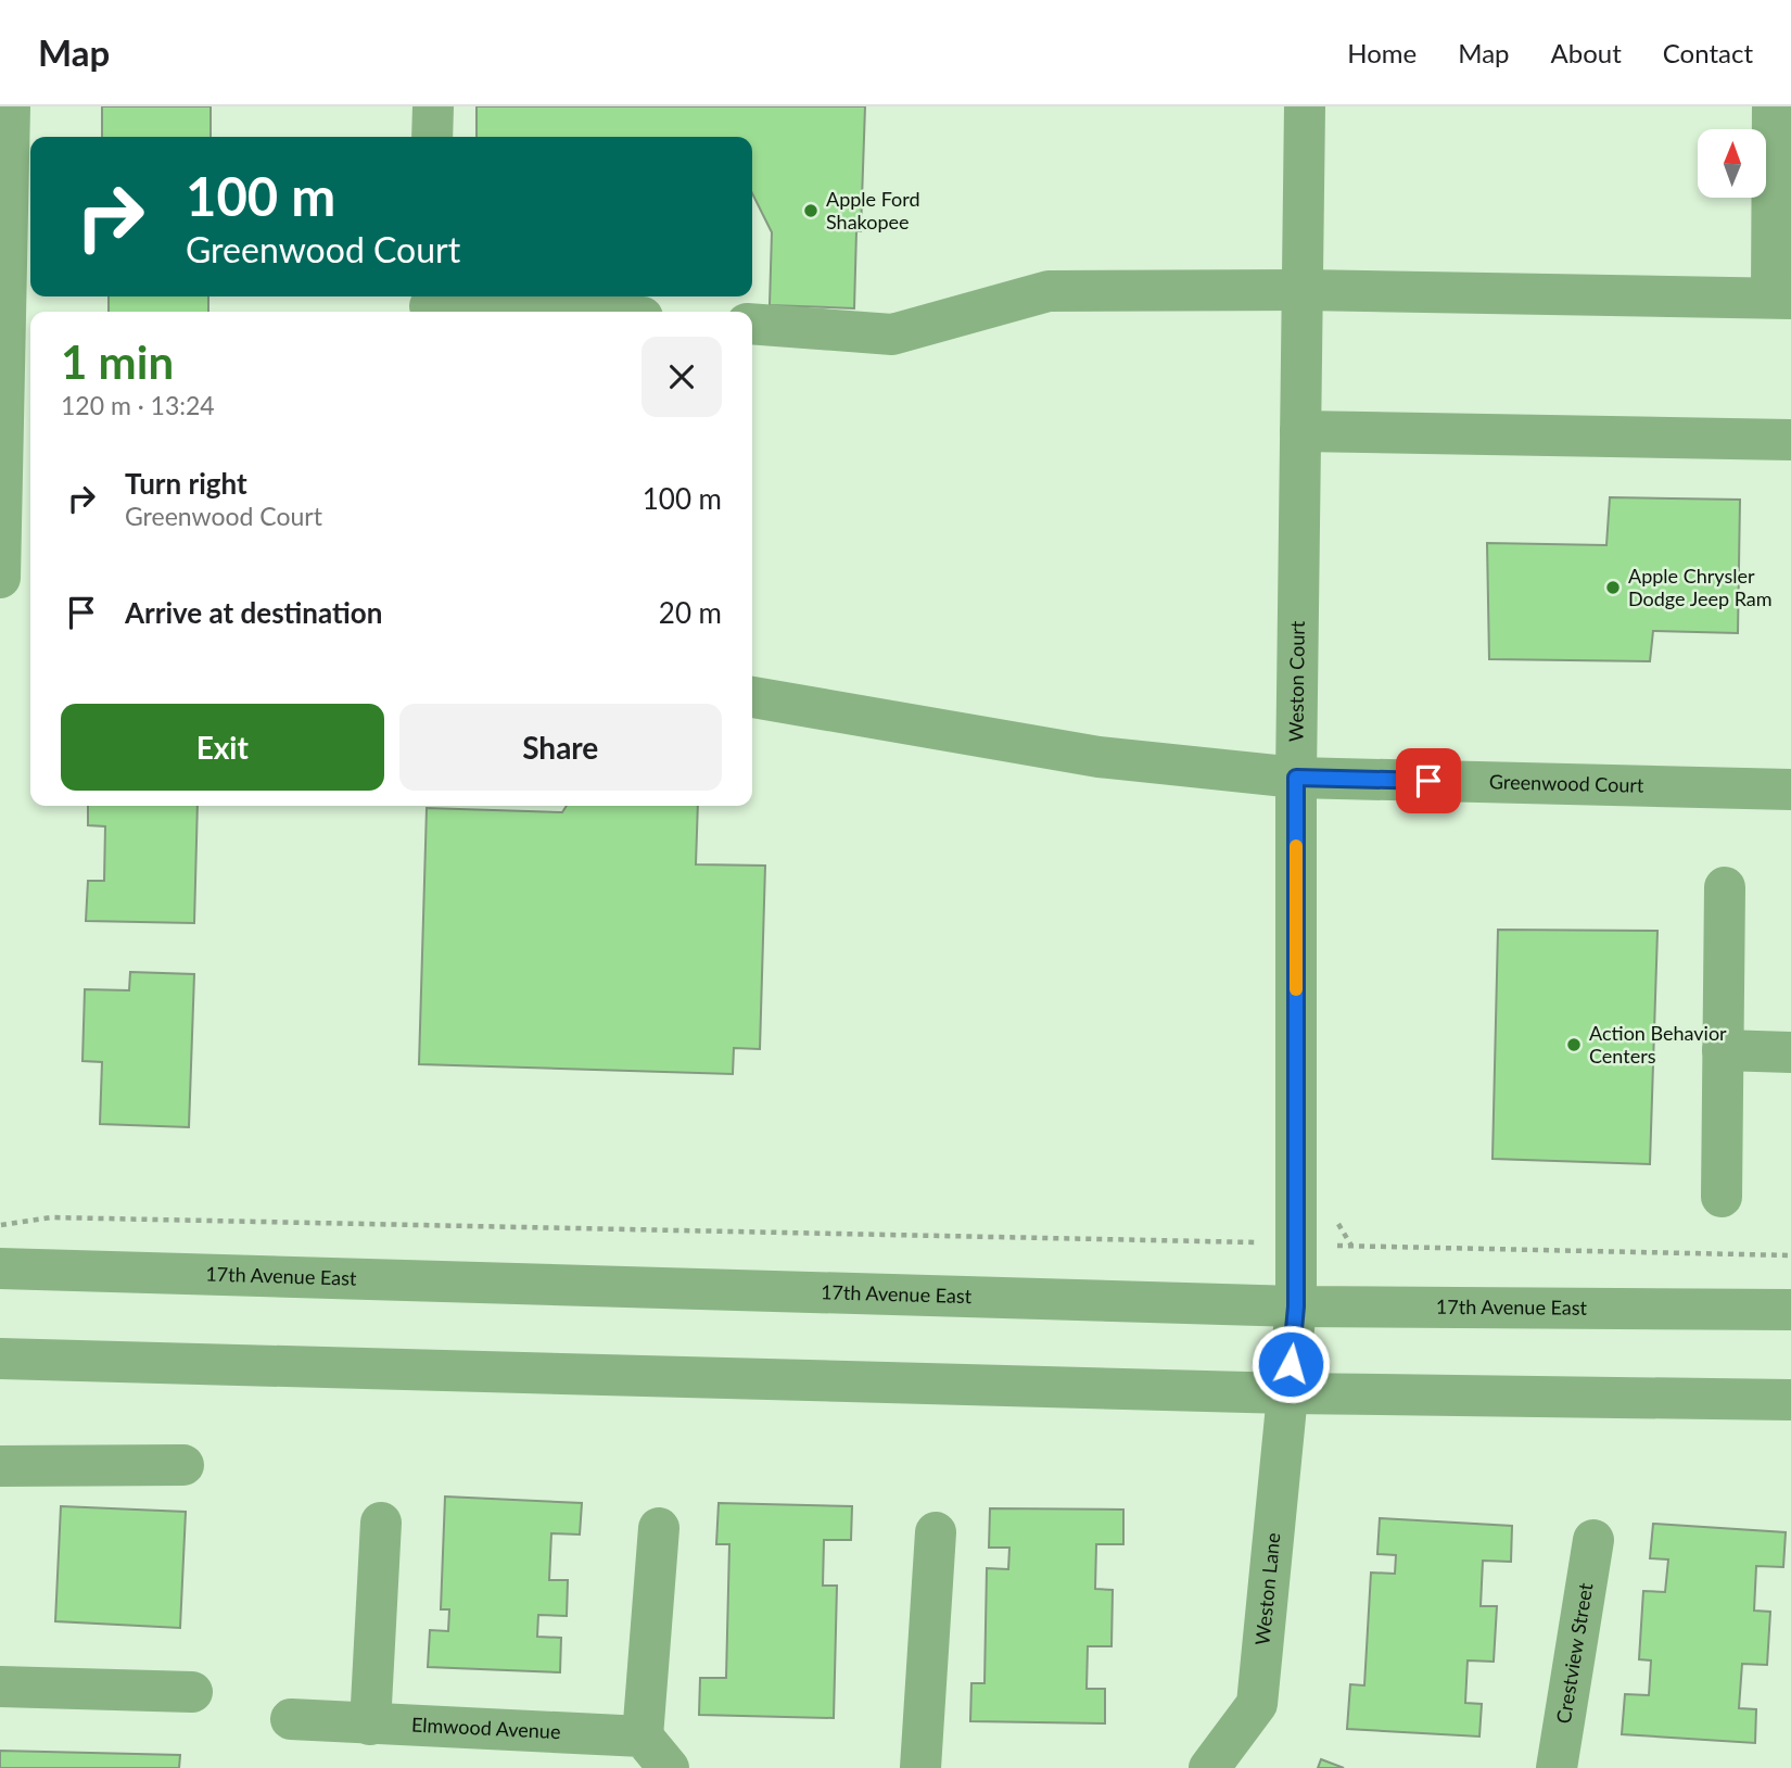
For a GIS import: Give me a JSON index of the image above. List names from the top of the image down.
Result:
{
  "streets": {
    "street": [
      "Weston Court",
      "Greenwood Court",
      "17th Avenue East",
      "Weston Lane",
      "Crestview Street",
      "Elmwood Avenue"
    ]
  },
  "crossings": [
    ["Weston Court", "Greenwood Court"],
    ["Weston Court", "17th Avenue East"],
    ["Weston Court", "Weston Lane"]
  ],
  "places": ["Apple Ford Shakopee", "Apple Chrysler Dodge Jeep Ram", "Action Behavior Centers"],
  "north": "top",
  "page": {
    "header": "Map",
    "nav": [
      "Home",
      "Map",
      "About",
      "Contact"
    ],
    "turn": ["100 m", "Greenwood Court"],
    "heading": ["1 min", "120 m · 13:24"],
    "list": [
      {
        "name": "Turn right",
        "note": "Greenwood Court",
        "value": "100 m"
      },
      {
        "name": "Arrive at destination",
        "value": "20 m"
      }
    ],
    "buttons": ["Exit", "Share"]
  }
}
